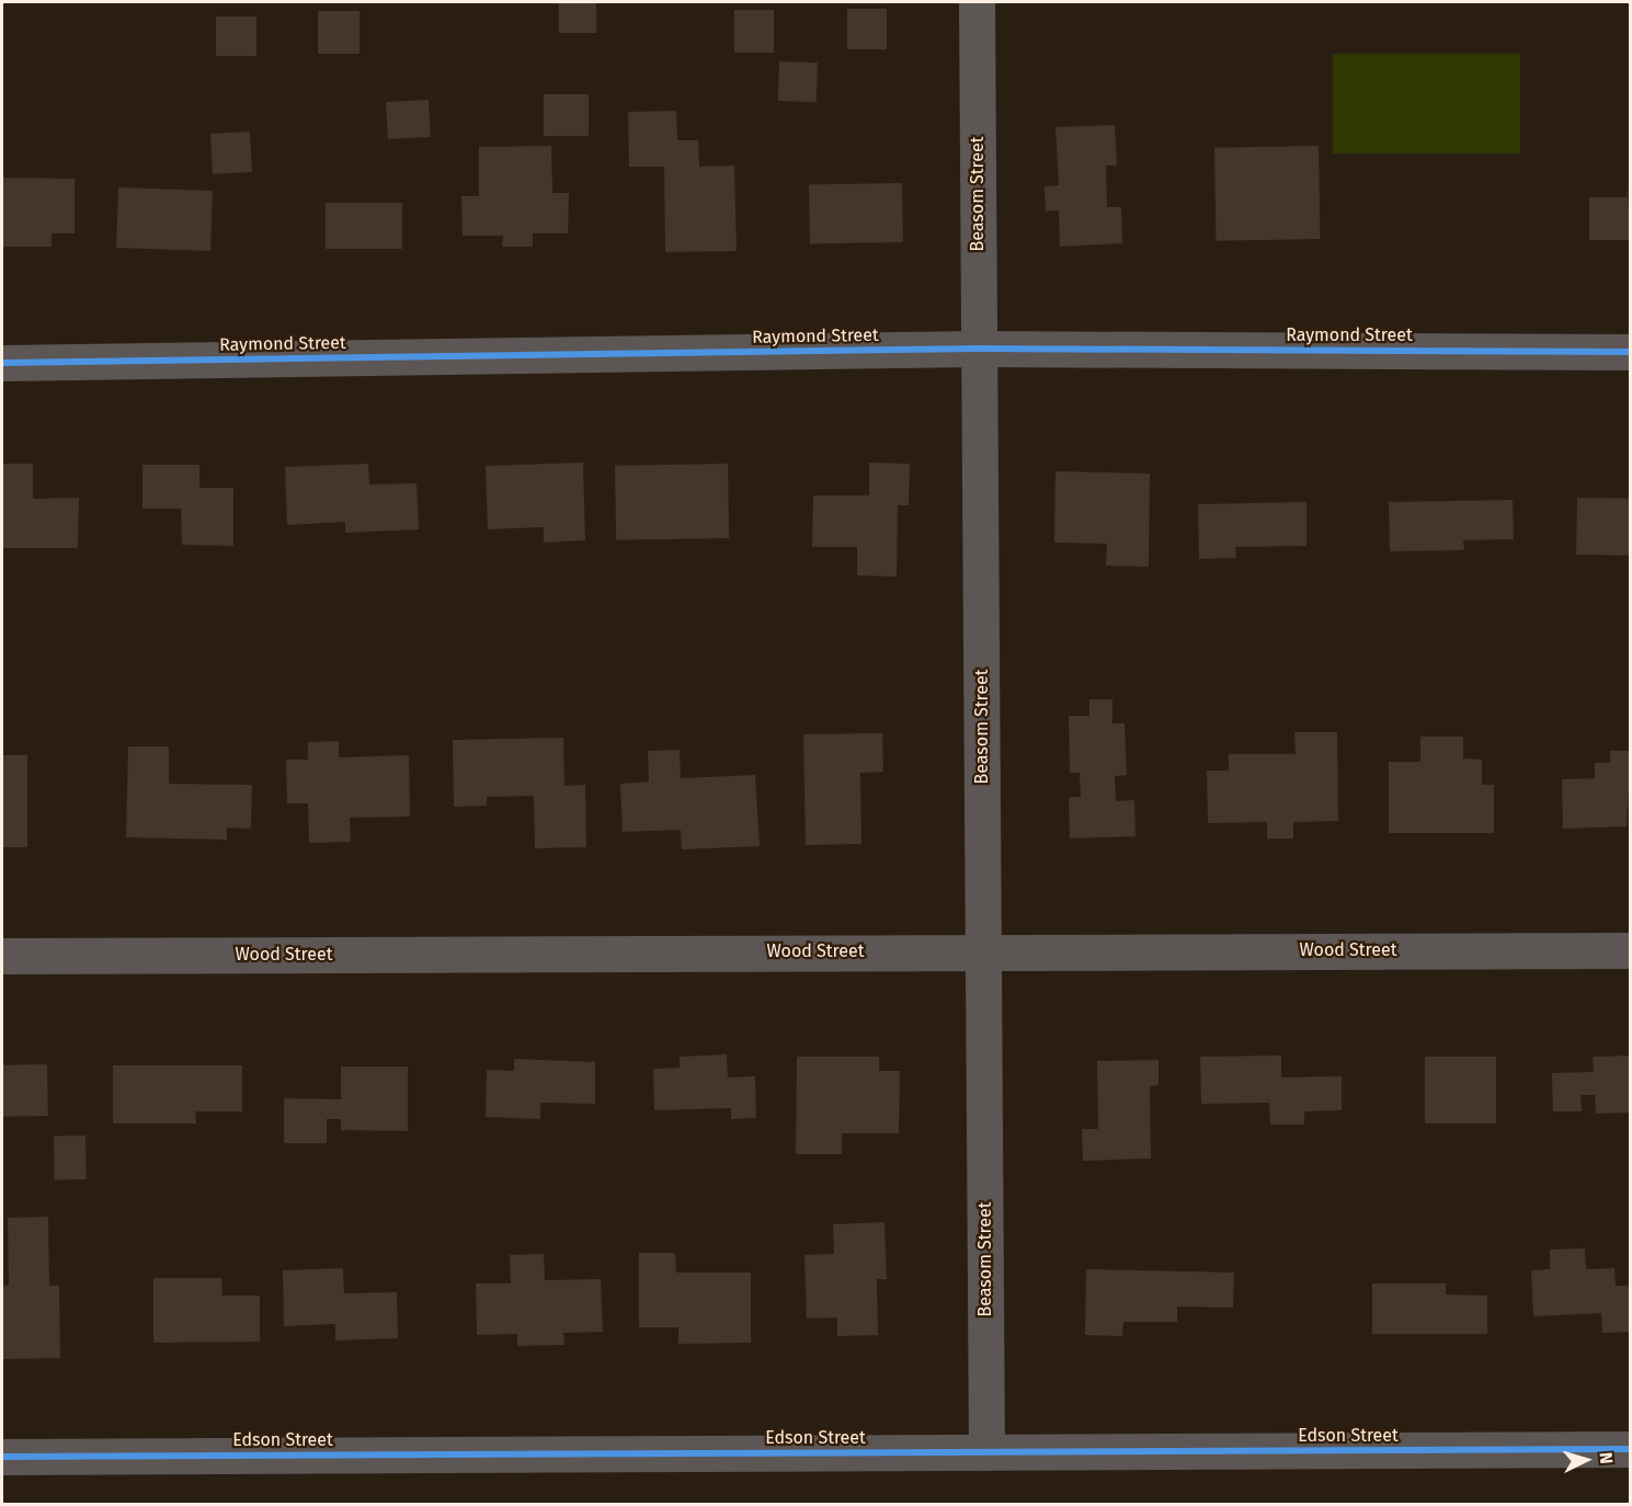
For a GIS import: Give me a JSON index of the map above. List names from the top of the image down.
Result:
{
  "streets": {
    "street": [
      "Beasom Street",
      "Raymond Street",
      "Wood Street",
      "Edson Street"
    ]
  },
  "crossings": [
    ["Beasom Street", "Raymond Street"],
    ["Beasom Street", "Wood Street"],
    ["Beasom Street", "Edson Street"]
  ],
  "north": "right"
}
